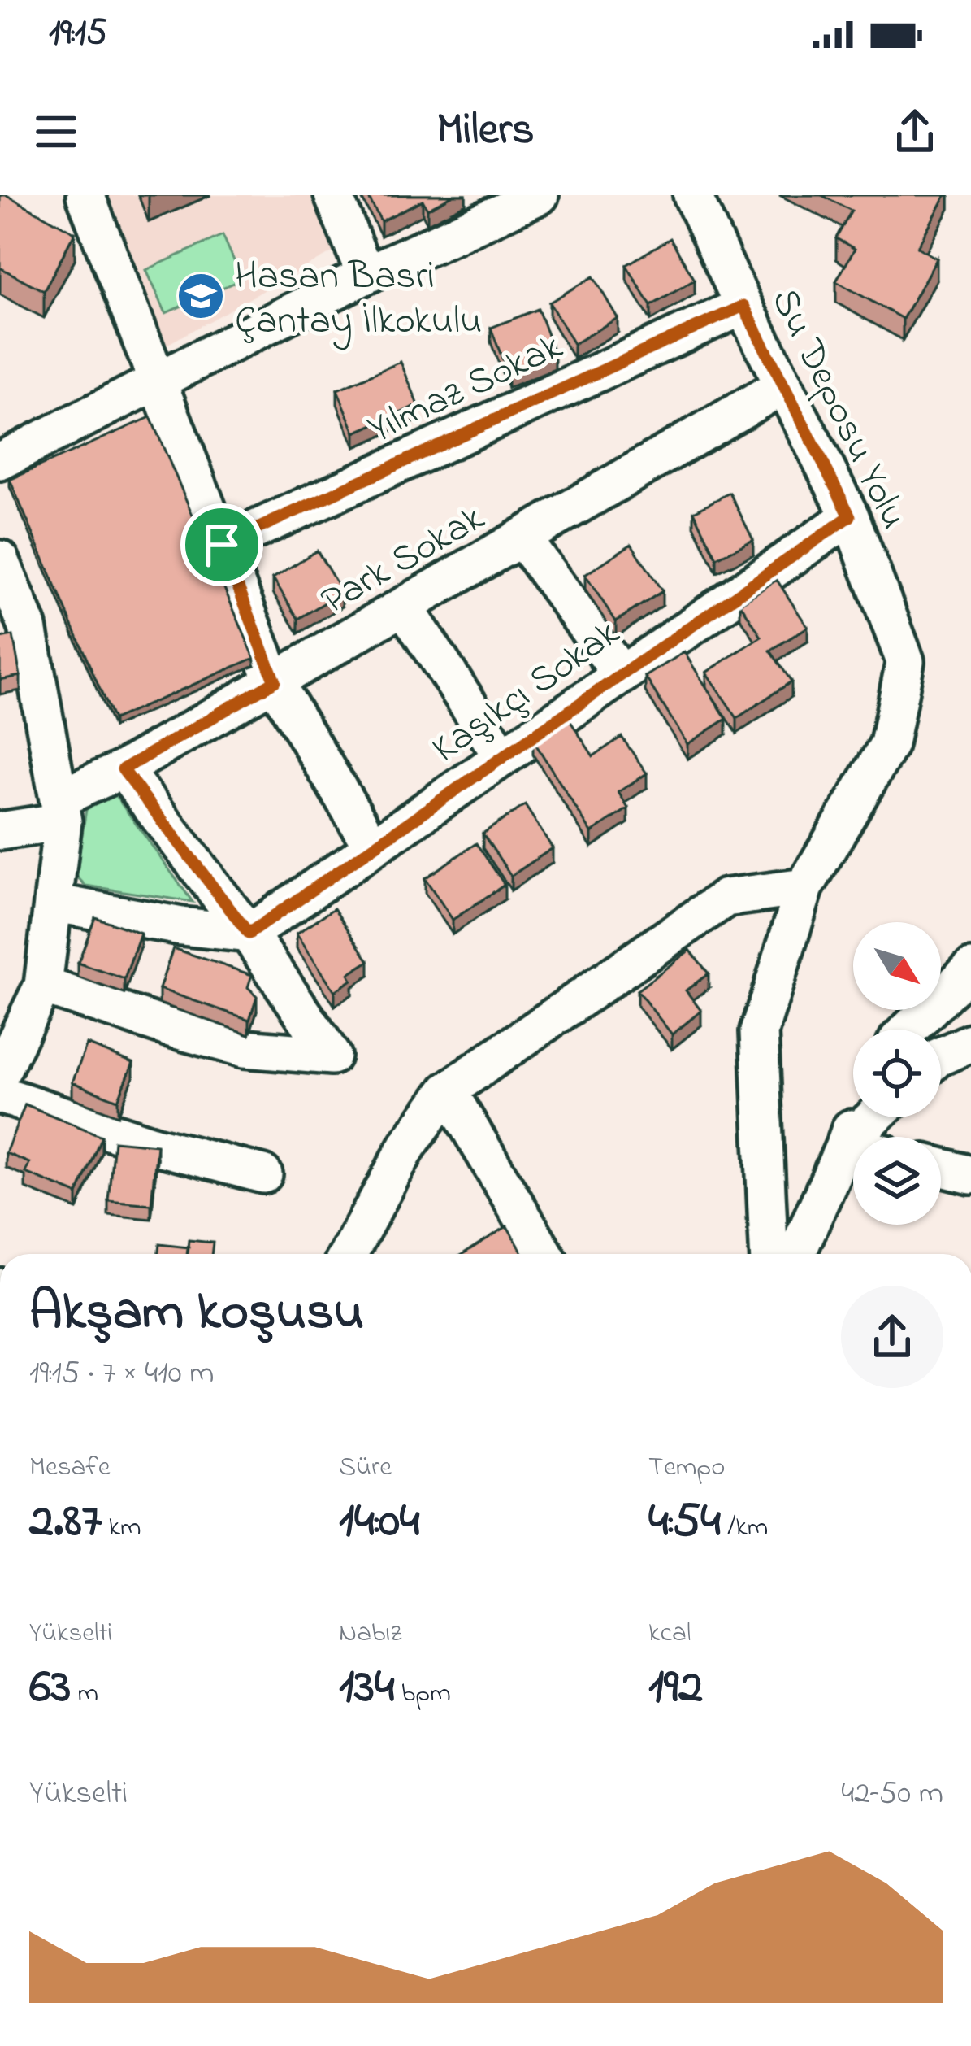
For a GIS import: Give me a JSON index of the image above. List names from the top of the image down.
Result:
{
  "streets": {
    "street": [
      "Yılmaz Sokak",
      "Su Deposu Yolu",
      "Park Sokak",
      "Kaşıkçı Sokak"
    ]
  },
  "crossings": [
    ["Yılmaz Sokak", "Su Deposu Yolu"],
    ["Su Deposu Yolu", "Park Sokak"],
    ["Su Deposu Yolu", "Kaşıkçı Sokak"]
  ],
  "places": {
    "school or university": ["Hasan Basri Çantay İlkokulu"]
  },
  "north": "bottom right",
  "page": {
    "status": "19:15",
    "header": "Milers",
    "heading": ["Akşam koşusu", "19:15 · 7 × 410 m"],
    "stats": [
      ["Mesafe", "2.87 km"],
      ["Süre", "14:04"],
      ["Tempo", "4:54 /km"],
      ["Yükselti", "63 m"],
      ["Nabız", "134 bpm"],
      ["kcal", "192"]
    ],
    "chart": ["Yükselti", "42–50 m"]
  }
}
